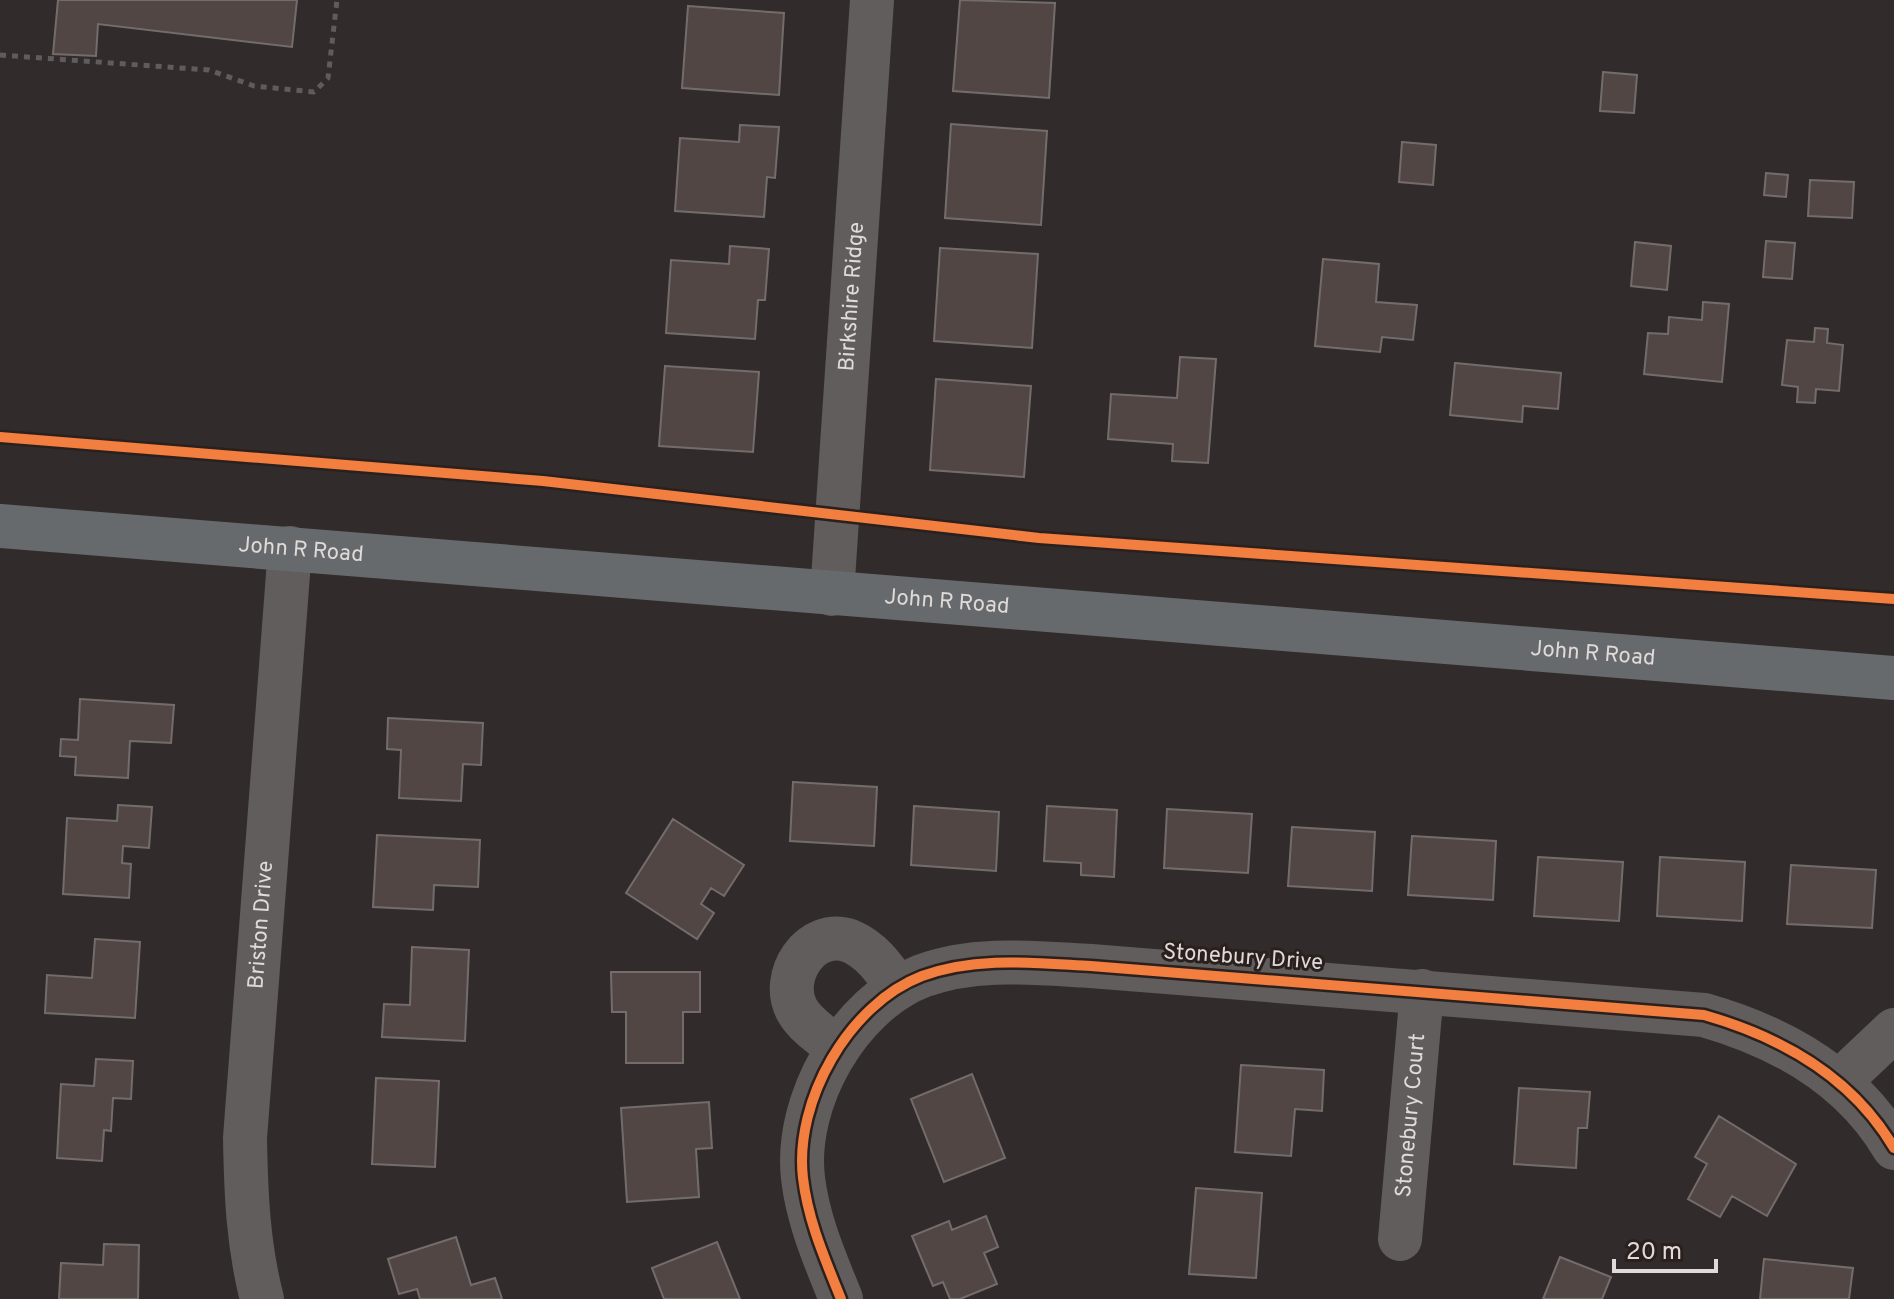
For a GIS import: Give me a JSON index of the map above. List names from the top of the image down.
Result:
{
  "streets": {
    "main road": ["John R Road"],
    "street": [
      "Birkshire Ridge",
      "Briston Drive",
      "Stonebury Drive",
      "Stonebury Court"
    ]
  },
  "crossings": [
    ["Birkshire Ridge", "John R Road"],
    ["John R Road", "Briston Drive"],
    ["Stonebury Drive", "Stonebury Court"]
  ],
  "scale_bar": "20 m"
}
